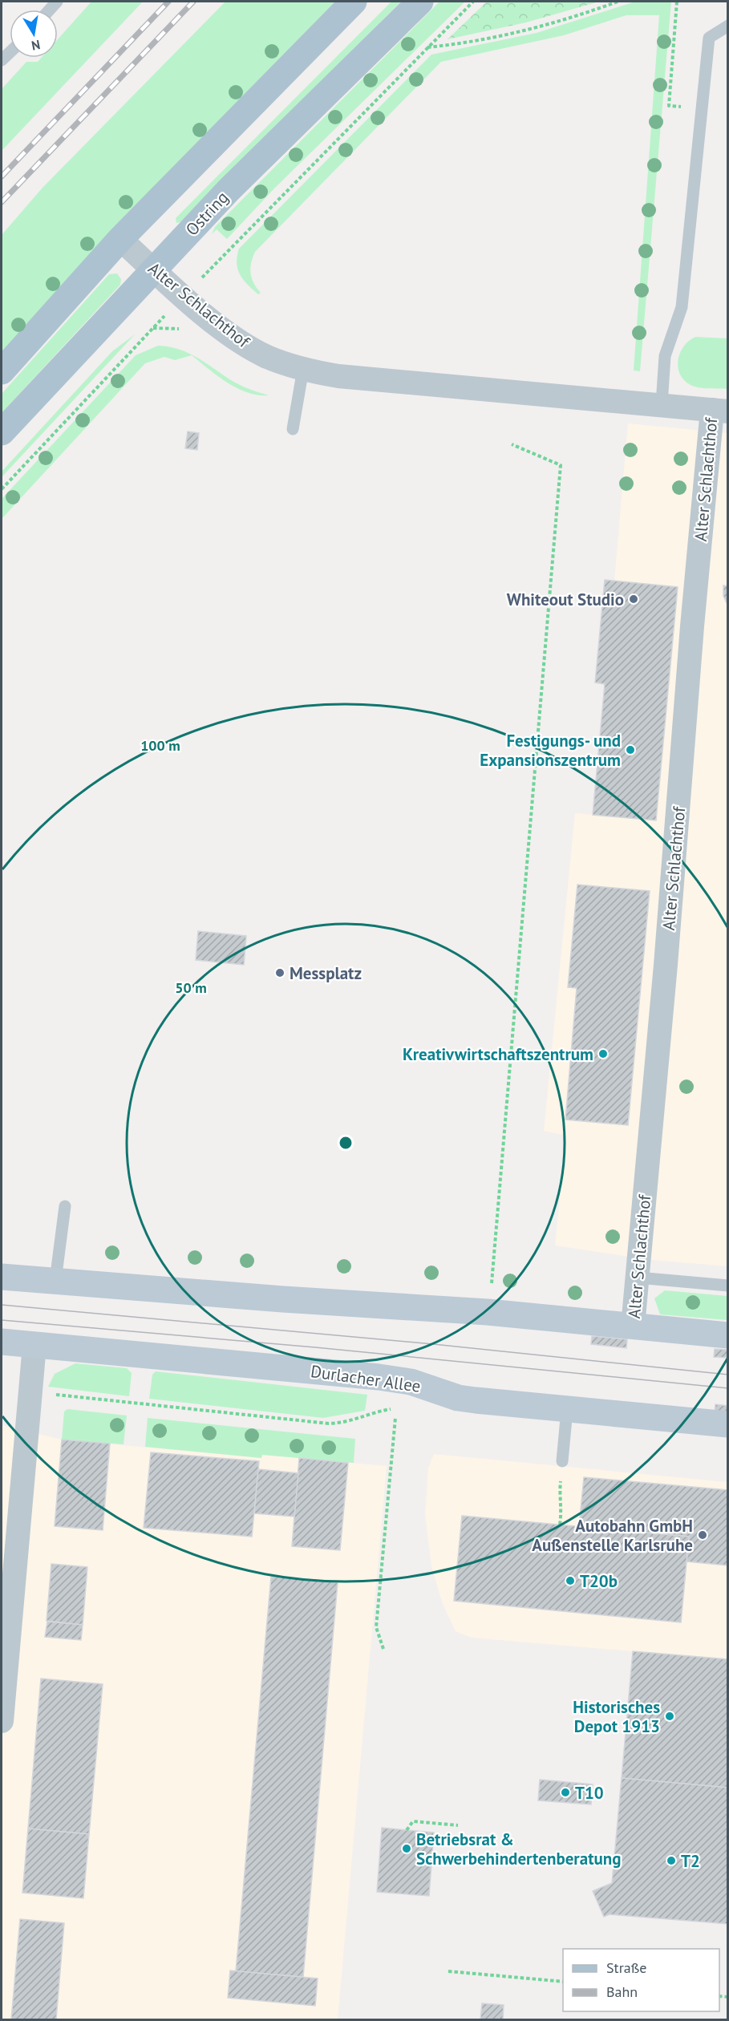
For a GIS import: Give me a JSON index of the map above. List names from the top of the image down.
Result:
{
  "streets": {
    "main road": ["Ostring"],
    "street": ["Alter Schlachthof", "Durlacher Allee"]
  },
  "crossings": [
    ["Ostring", "Alter Schlachthof"]
  ],
  "places": [
    "Whiteout Studio",
    "Festigungs- und Expansionszentrum",
    "Messplatz",
    "Kreativwirtschaftszentrum",
    "Autobahn GmbH Außenstelle Karlsruhe",
    "T20b",
    "Historisches Depot 1913",
    "T10",
    "Betriebsrat & Schwerbehindertenberatung",
    "T2"
  ],
  "legend": ["Straße", "Bahn"],
  "north": "bottom",
  "rings": ["100 m", "50 m"]
}
